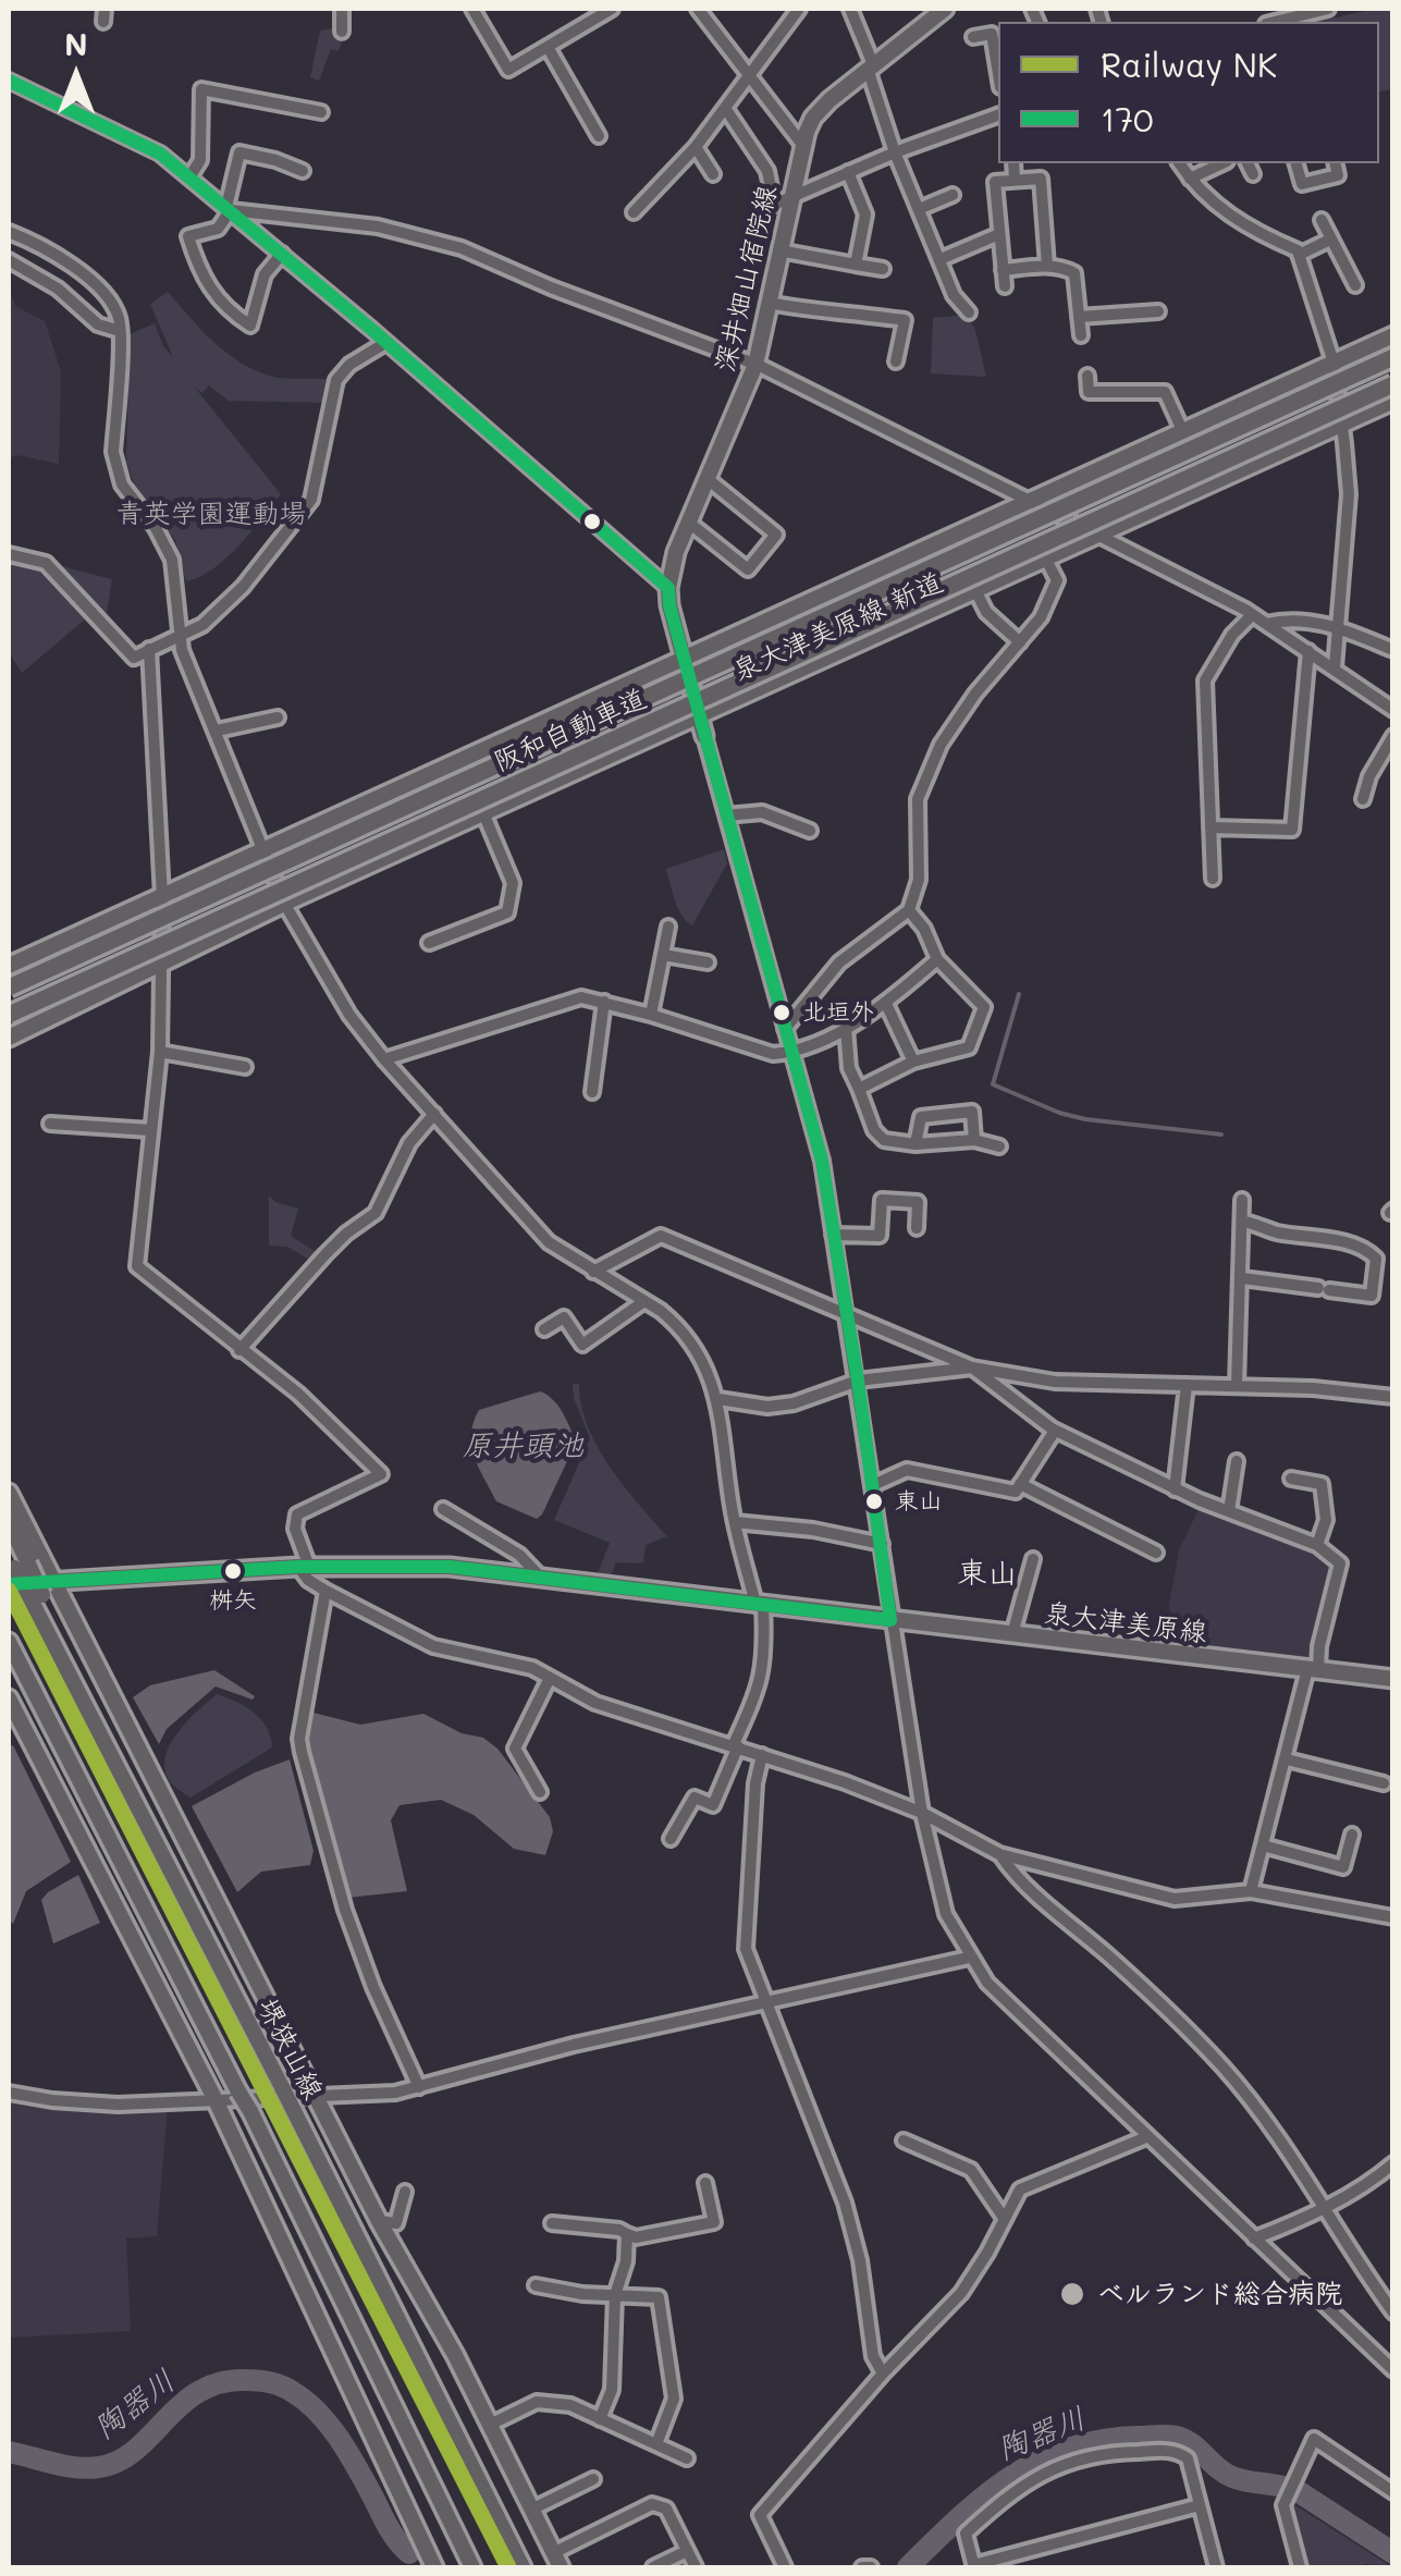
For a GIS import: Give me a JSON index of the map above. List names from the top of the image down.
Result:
{
  "streets": {
    "highway": ["阪和自動車道"],
    "main road": [
      "深井畑山宿院線",
      "泉大津美原線 新道",
      "泉大津美原線",
      "堺狭山線"
    ]
  },
  "crossings": [
    ["深井畑山宿院線", "泉大津美原線 新道"],
    ["泉大津美原線", "堺狭山線"]
  ],
  "districts": ["東山"],
  "water": ["原井頭池", "陶器川"],
  "parks": ["青英学園運動場"],
  "places": [
    "北垣外",
    "東山",
    "桝矢",
    "ベルランド総合病院"
  ],
  "lines": ["transit line 170", "rail line NK"],
  "legend": ["Railway NK", "170"],
  "north": "top"
}
